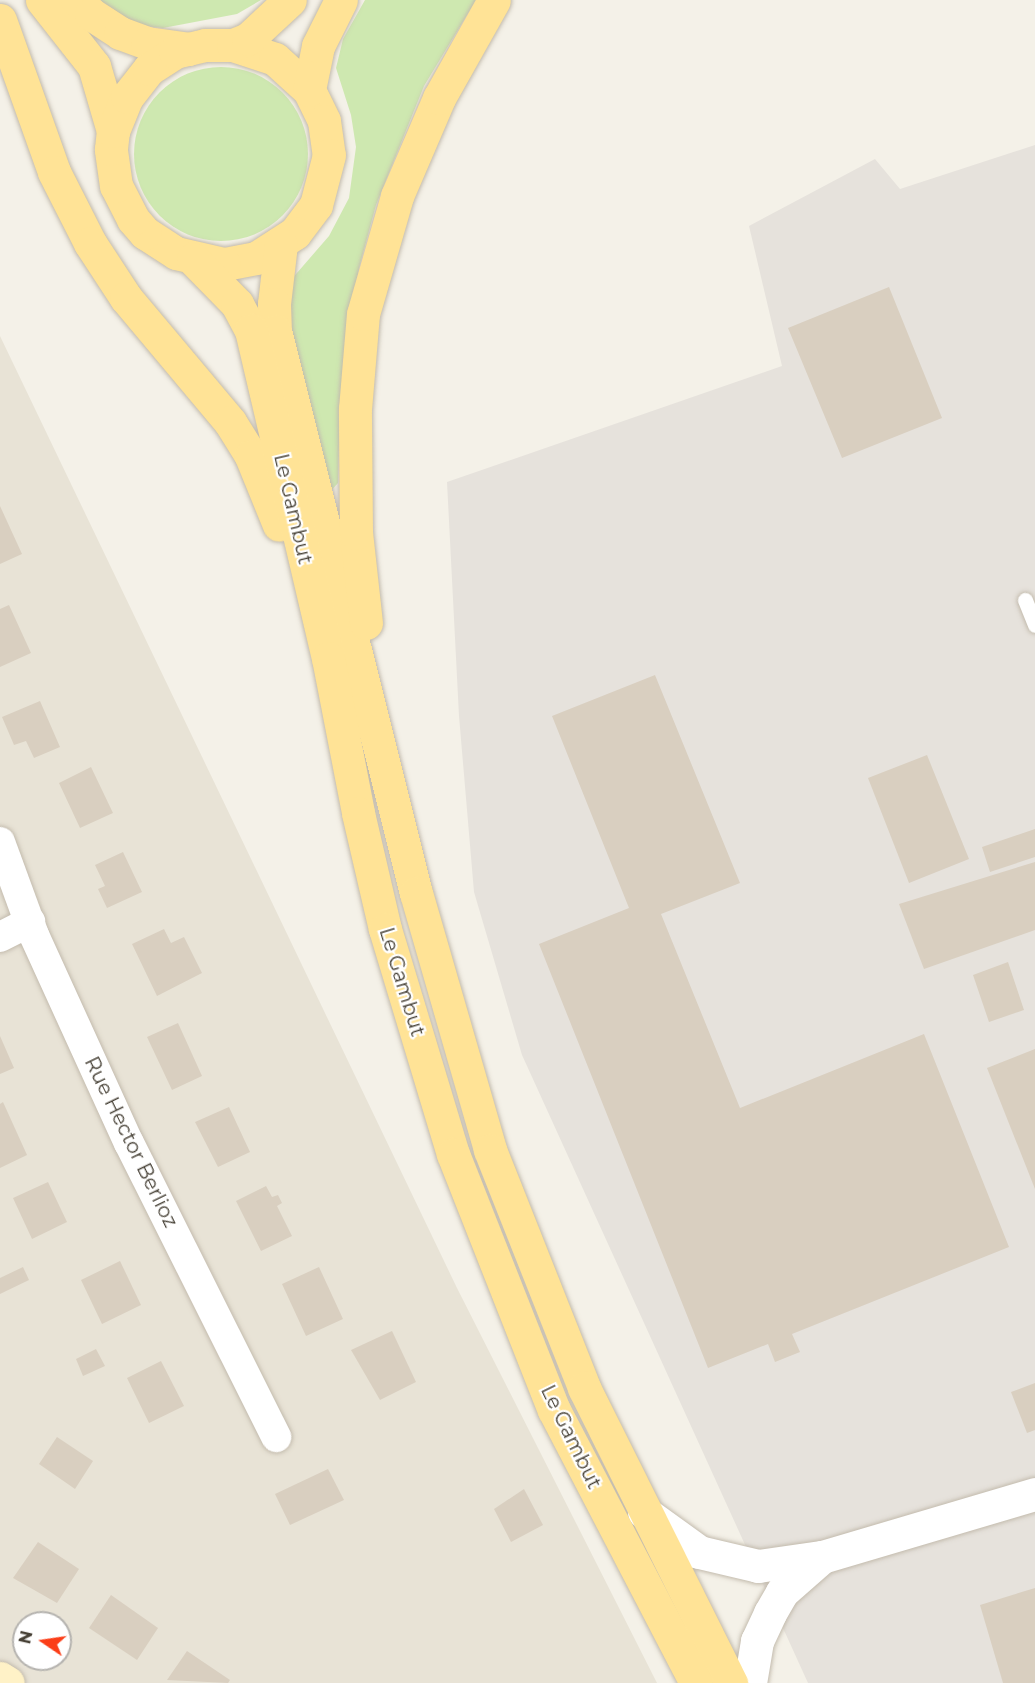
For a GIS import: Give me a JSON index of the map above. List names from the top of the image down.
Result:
{
  "streets": {
    "main road": ["Le Gambut"],
    "street": ["Rue Hector Berlioz"]
  },
  "north": "left"
}
